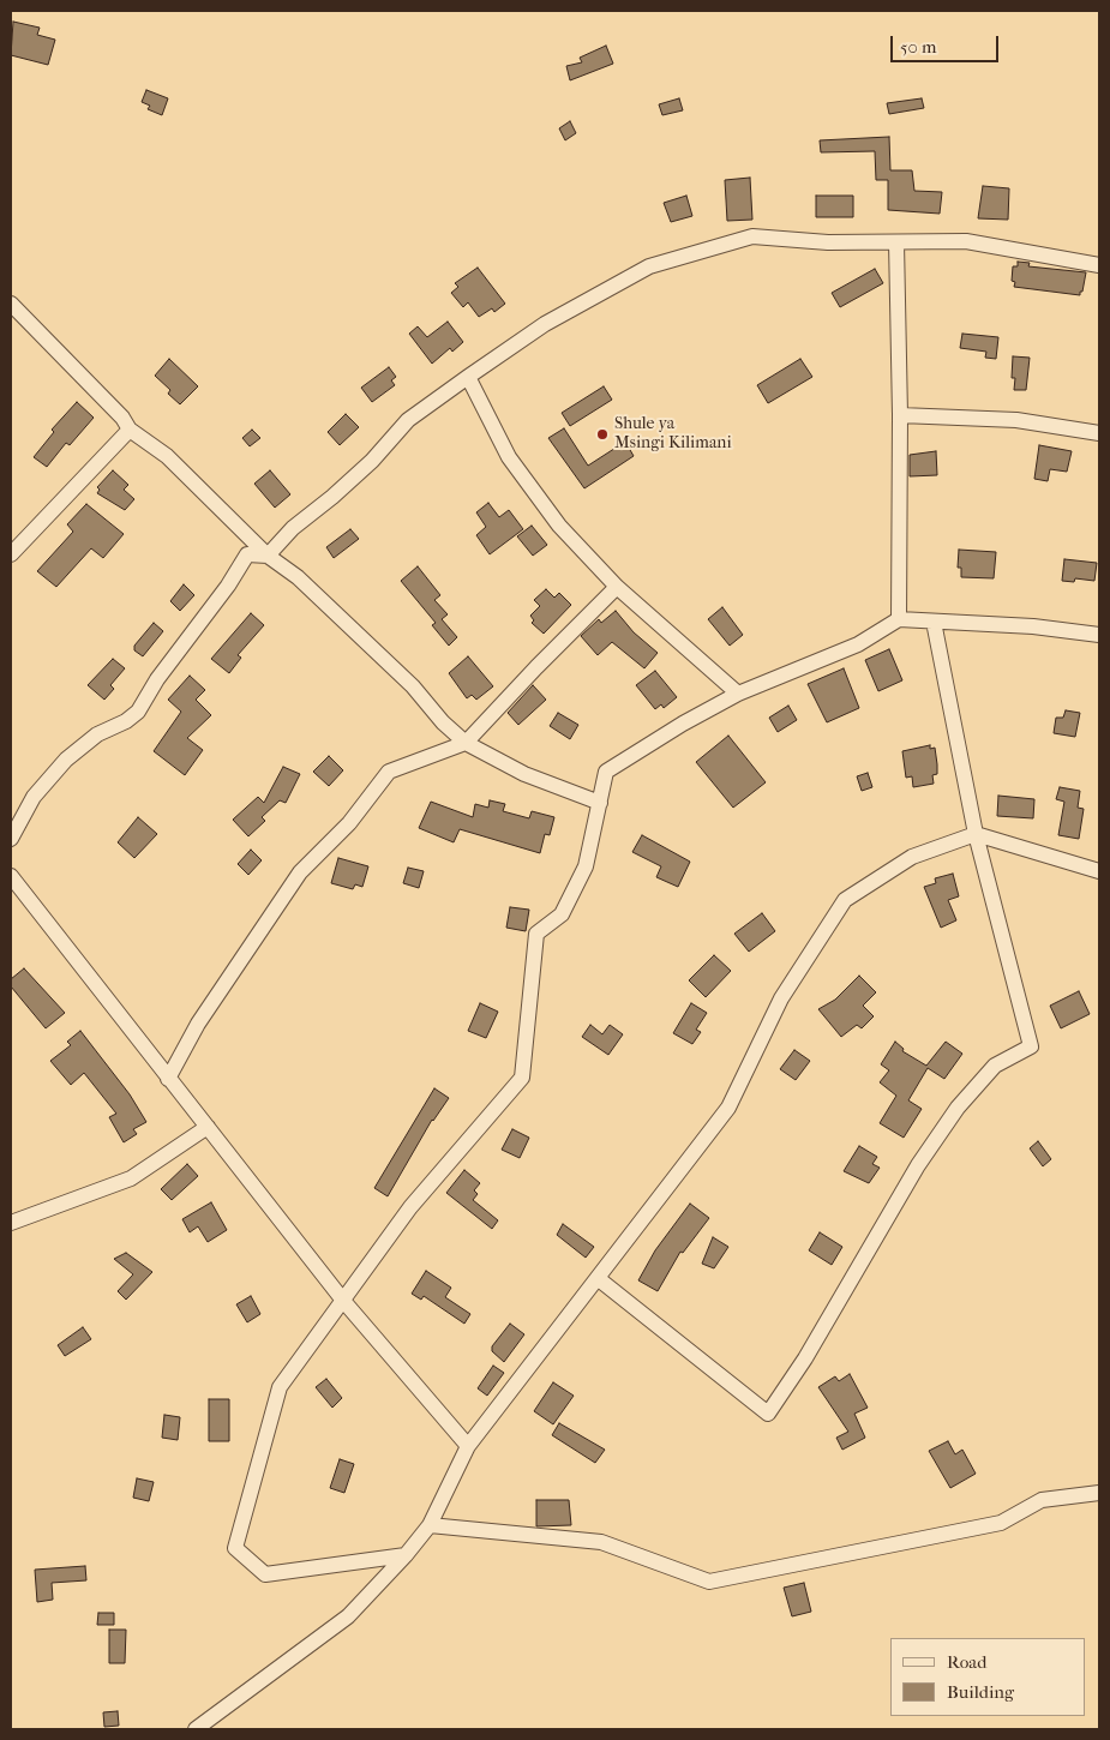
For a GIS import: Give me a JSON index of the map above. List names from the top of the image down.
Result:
{
  "places": ["Shule ya Msingi Kilimani"],
  "legend": ["Road", "Building"],
  "scale_bar": "50 m"
}
